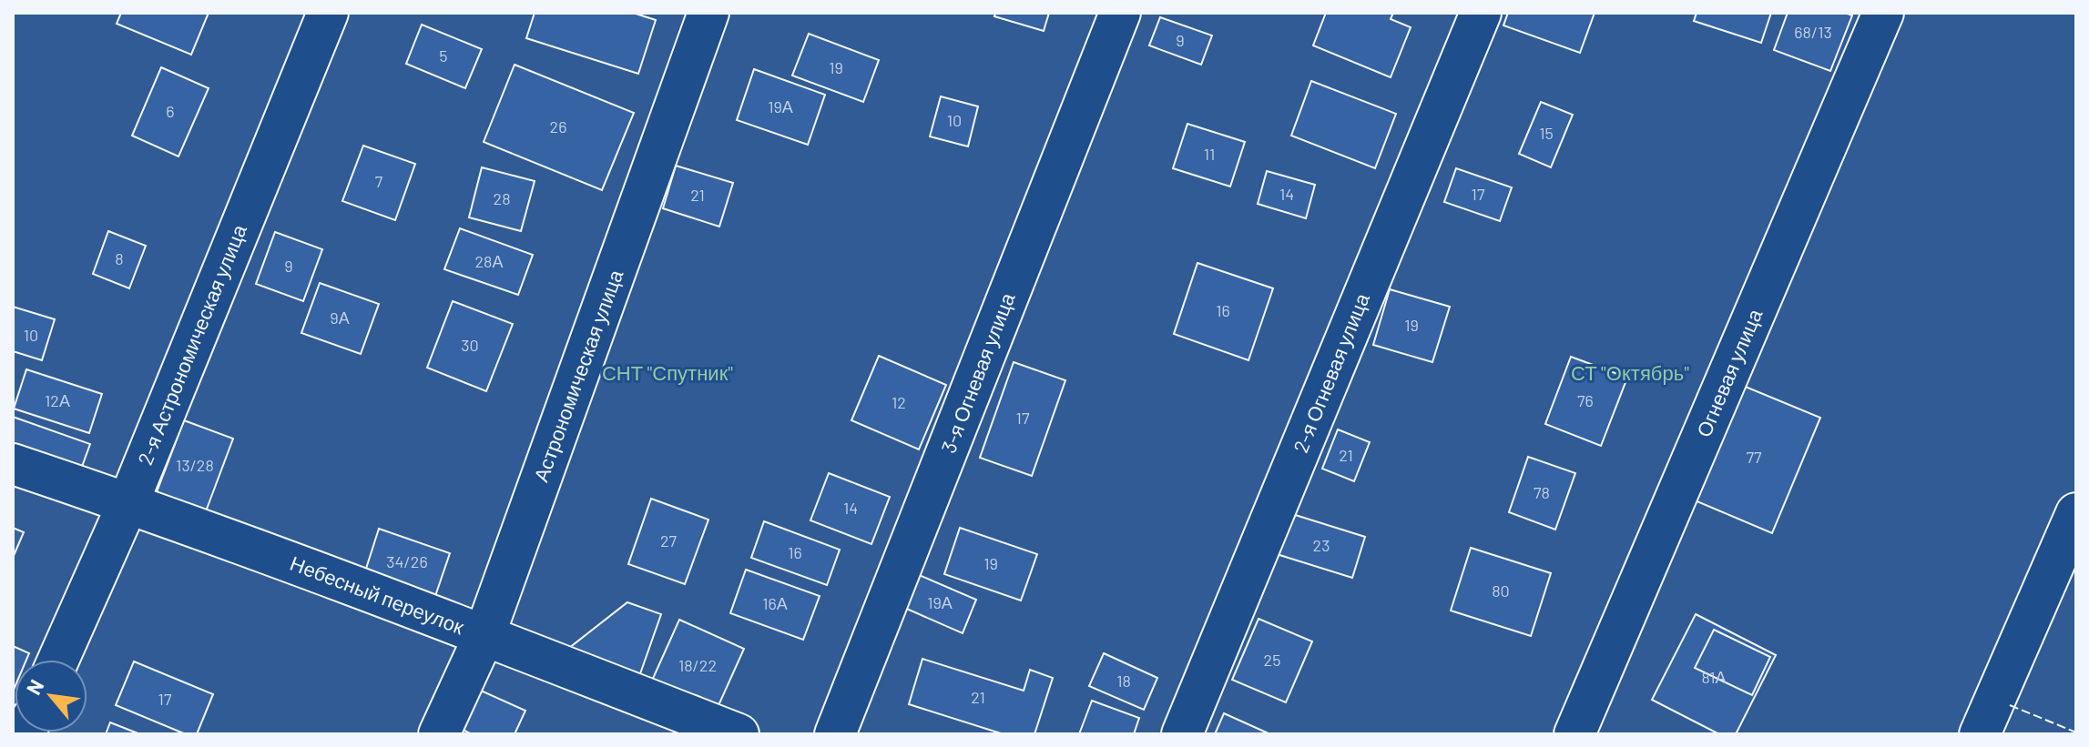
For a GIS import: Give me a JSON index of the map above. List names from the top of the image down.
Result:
{
  "streets": {
    "street": [
      "2-я Астрономическая улица",
      "3-я Огневая улица",
      "2-я Огневая улица",
      "Огневая улица",
      "Астрономическая улица",
      "Небесный переулок"
    ]
  },
  "crossings": [
    ["2-я Астрономическая улица", "Небесный переулок"],
    ["Астрономическая улица", "Небесный переулок"]
  ],
  "parks": ["СНТ \"Спутник\"", "СТ \"Октябрь\""],
  "house_numbers": [
    "68/13",
    "9",
    "5",
    "19",
    "19А",
    "6",
    "10",
    "26",
    "15",
    "11",
    "7",
    "14",
    "17",
    "21",
    "28",
    "8",
    "28А",
    "9",
    "16",
    "9А",
    "19",
    "10",
    "30",
    "12А",
    "76",
    "12",
    "17",
    "21",
    "77",
    "13/28",
    "78",
    "14",
    "27",
    "23",
    "16",
    "34/26",
    "19",
    "80",
    "19А",
    "16А",
    "25",
    "18/22",
    "81А",
    "18",
    "21",
    "17"
  ],
  "north": "top left"
}
